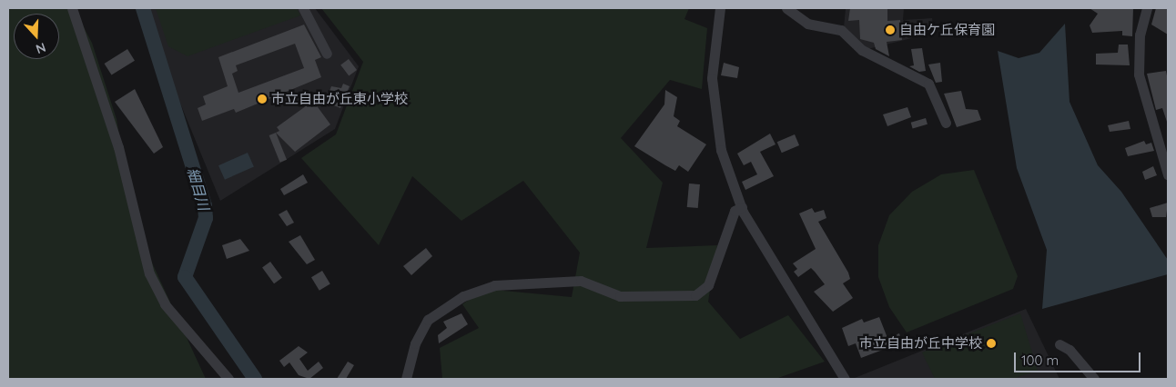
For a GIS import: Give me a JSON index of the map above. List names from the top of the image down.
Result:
{
  "water": ["細目川"],
  "places": ["自由ケ丘保育園", "市立自由が丘東小学校", "市立自由が丘中学校"],
  "scale_bar": "100 m",
  "north": "bottom"
}
